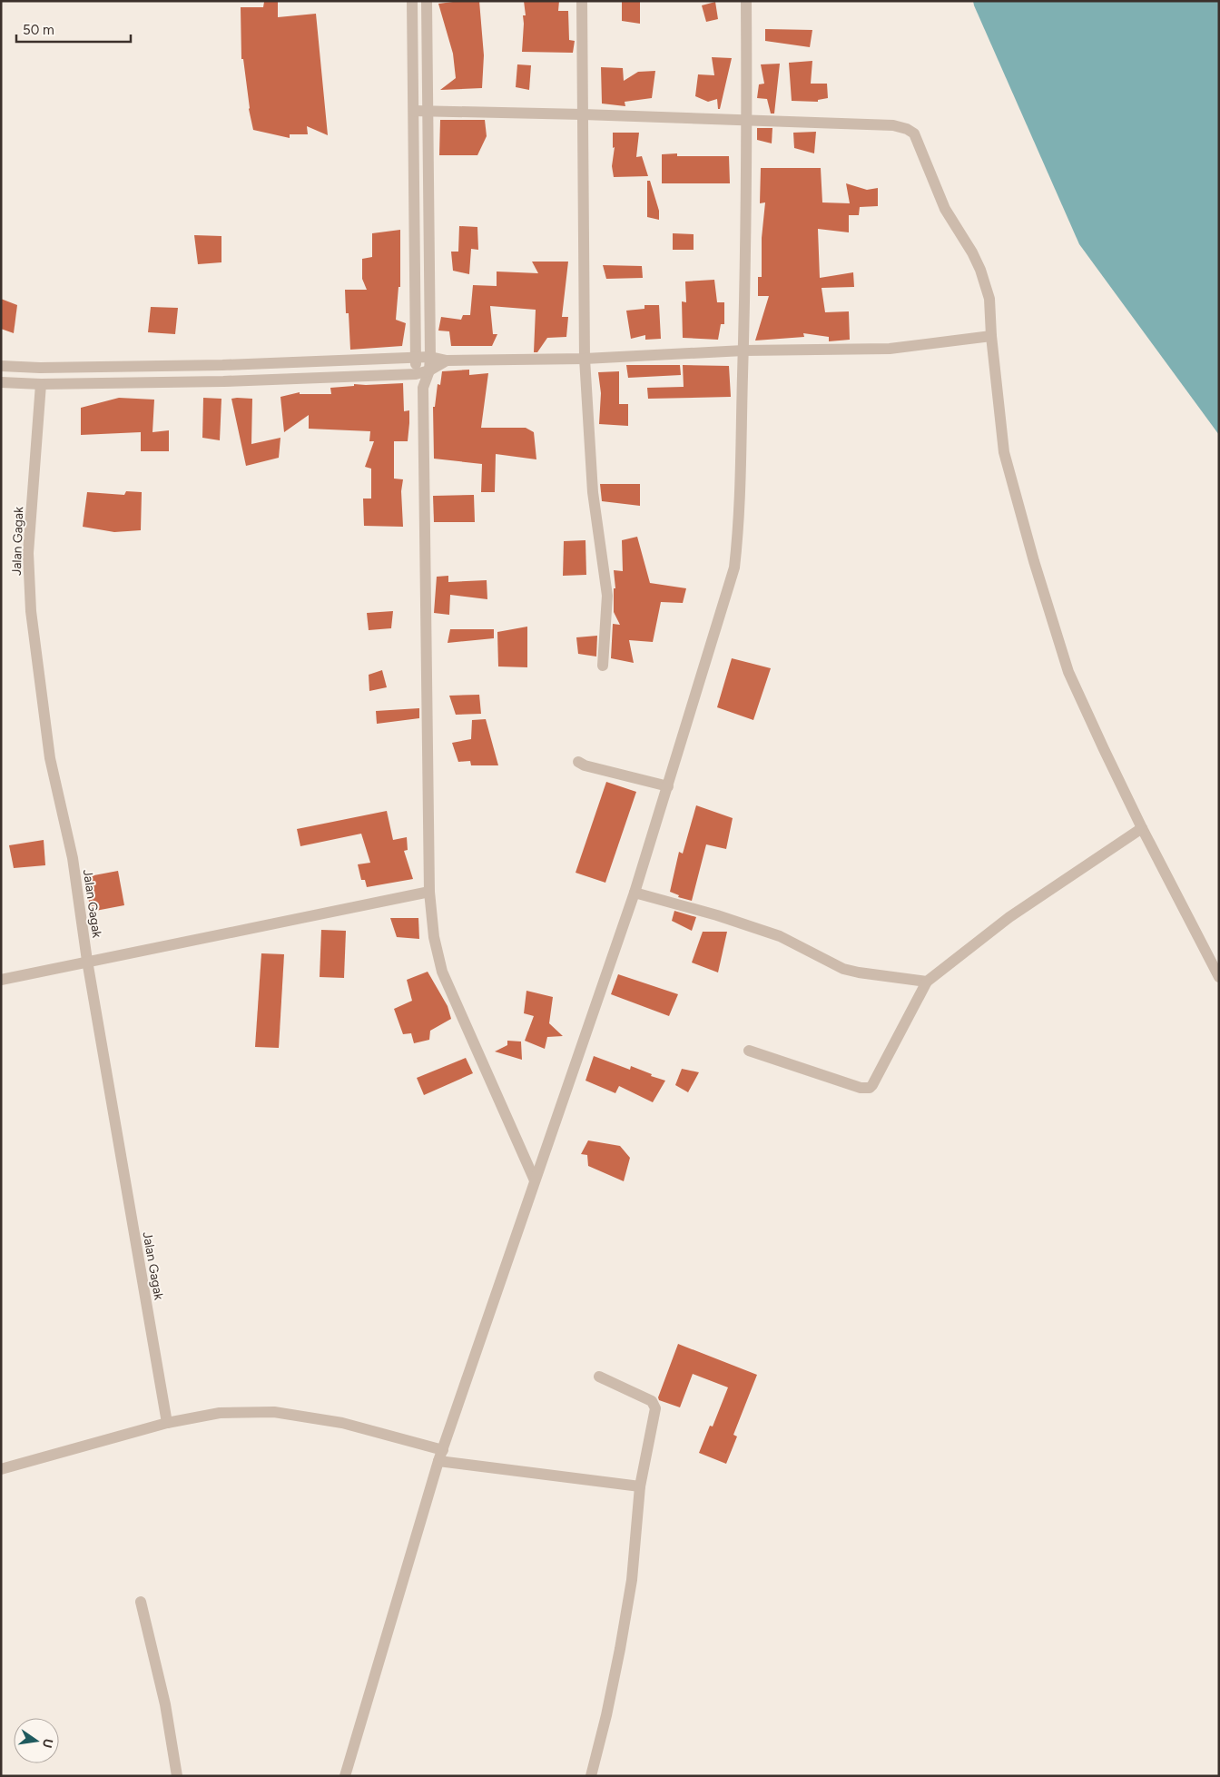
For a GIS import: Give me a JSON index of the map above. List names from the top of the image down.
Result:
{
  "streets": {
    "street": ["Jalan Gagak"]
  },
  "scale_bar": "50 m",
  "north": "right"
}
